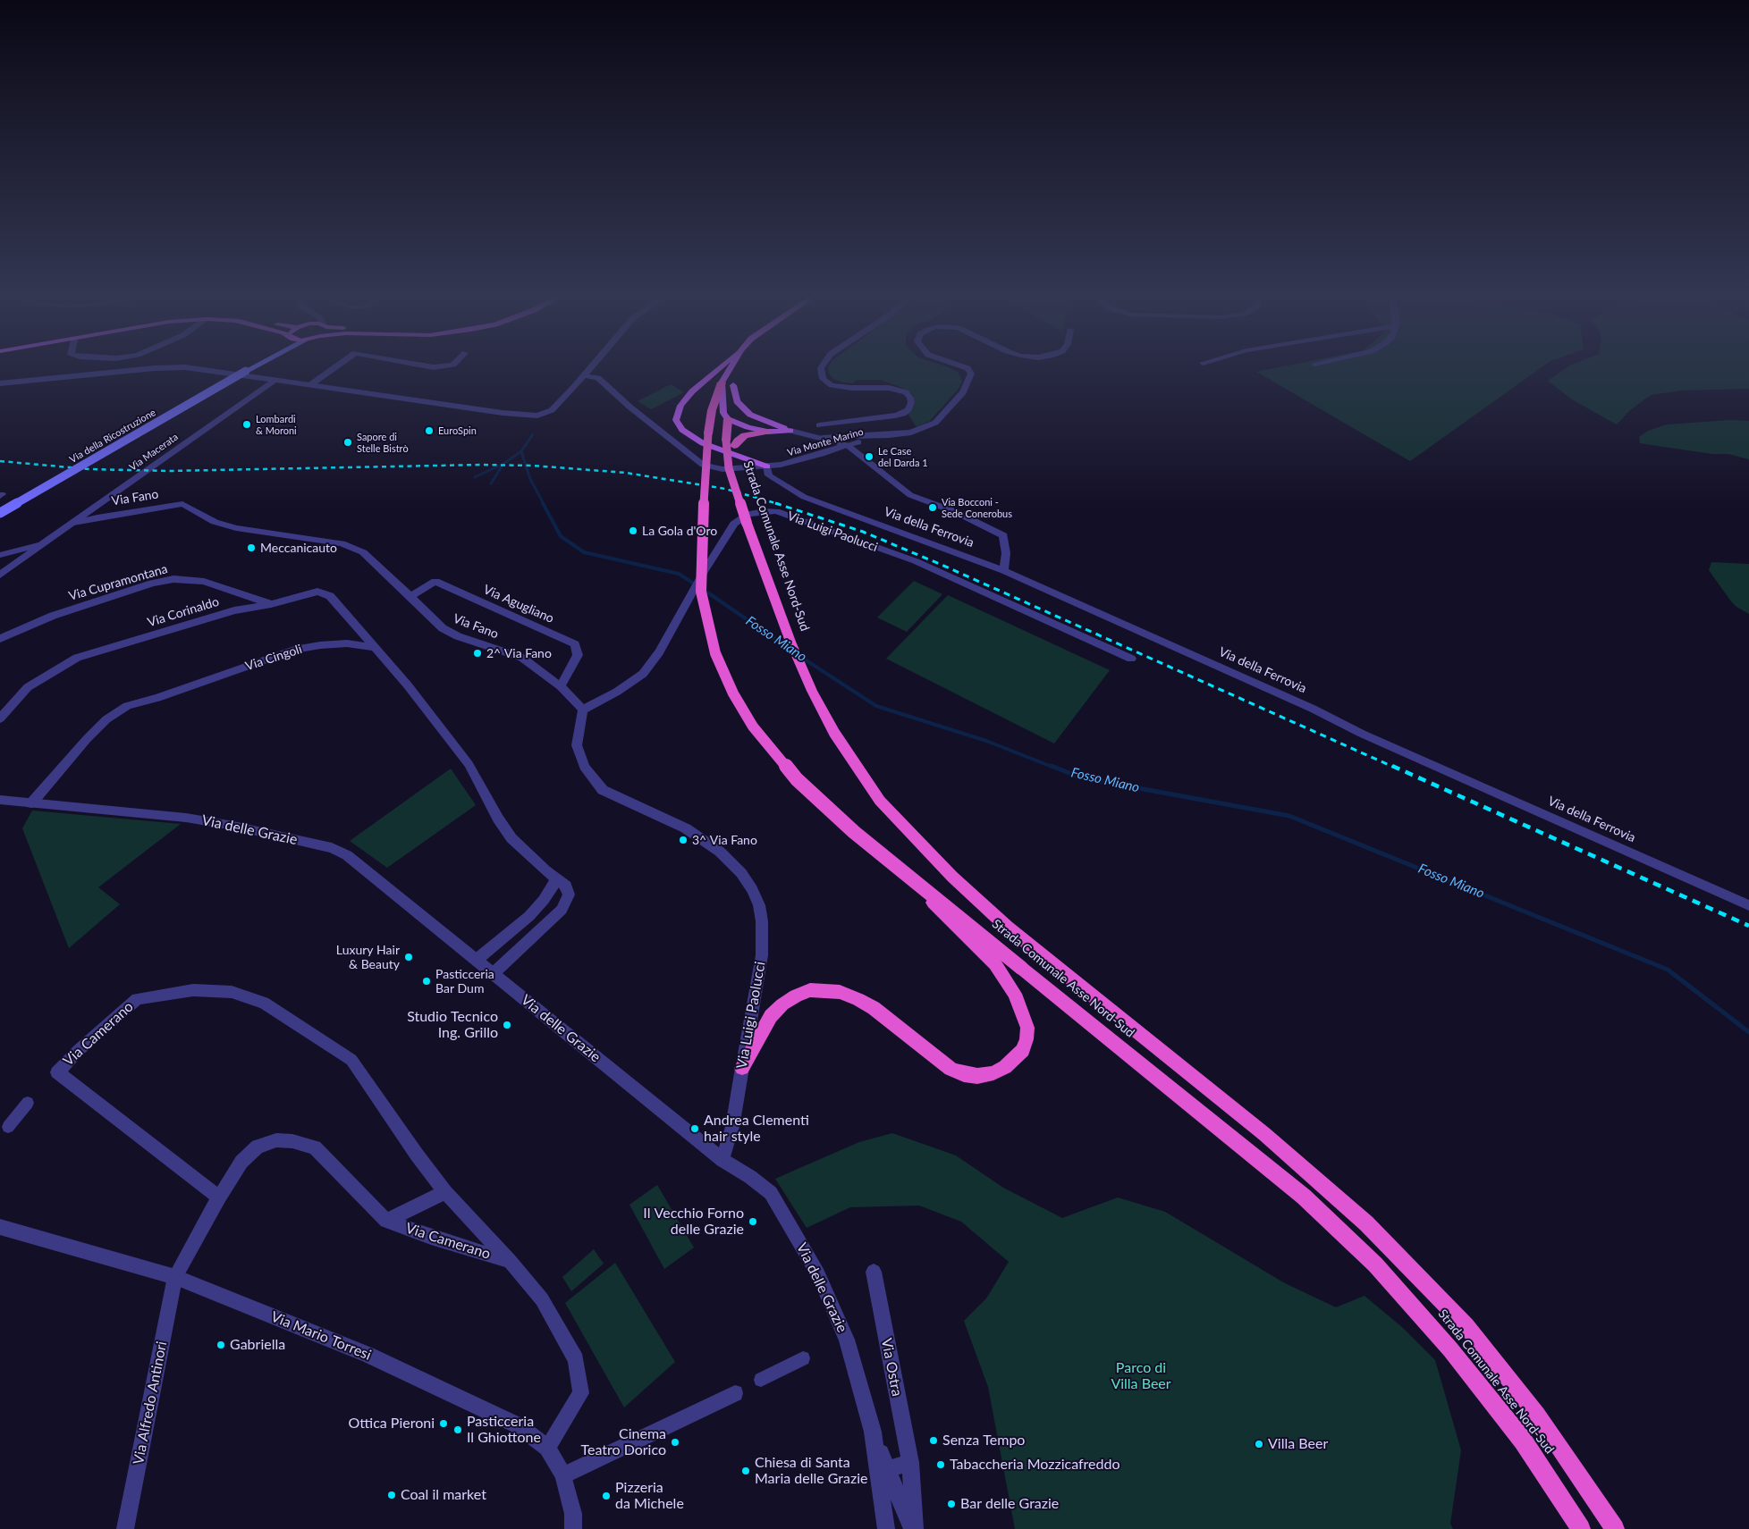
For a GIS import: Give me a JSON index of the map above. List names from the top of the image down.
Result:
{
  "streets": {
    "highway": ["Strada Comunale Asse Nord-Sud"],
    "main road": ["Via della Ricostruzione"],
    "street": [
      "Via Monte Marino",
      "Via Macerata",
      "Via Fano",
      "Via della Ferrovia",
      "Via Luigi Paolucci",
      "Via Cupramontana",
      "Via Agugliano",
      "Via Corinaldo",
      "Via Cingoli",
      "Via delle Grazie",
      "Via Camerano",
      "Via Mario Torresi",
      "Via Ostra",
      "Via Alfredo Antinori"
    ]
  },
  "crossings": [
    ["Via Monte Marino", "Via della Ferrovia"],
    ["Via Macerata", "Via Fano"],
    ["Via Fano", "Via Luigi Paolucci"],
    ["Via Fano", "Via Agugliano"],
    ["Via Luigi Paolucci", "Via delle Grazie"],
    ["Via Cupramontana", "Via Corinaldo"],
    ["Via Corinaldo", "Via Cingoli"],
    ["Via Cingoli", "Via delle Grazie"],
    ["Via Camerano", "Via Mario Torresi"],
    ["Via Camerano", "Via Alfredo Antinori"],
    ["Via Mario Torresi", "Via Alfredo Antinori"]
  ],
  "water": ["Fosso Miano"],
  "parks": ["Parco di Villa Beer"],
  "places": [
    "Lombardi & Moroni",
    "EuroSpin",
    "Sapore di Stelle Bistrò",
    "Le Case del Darda 1",
    "Via Bocconi - Sede Conerobus",
    "La Gola d'Oro",
    "Meccanicauto",
    "2^ Via Fano",
    "3^ Via Fano",
    "Luxury Hair & Beauty",
    "Pasticceria Bar Dum",
    "Studio Tecnico Ing. Grillo",
    "Andrea Clementi hair style",
    "Il Vecchio Forno delle Grazie",
    "Gabriella",
    "Ottica Pieroni",
    "Pasticceria Il Ghiottone",
    "Senza Tempo",
    "Cinema Teatro Dorico",
    "Villa Beer",
    "Tabaccheria Mozzicafreddo",
    "Chiesa di Santa Maria delle Grazie",
    "Coal il market",
    "Pizzeria da Michele",
    "Bar delle Grazie"
  ]
}
